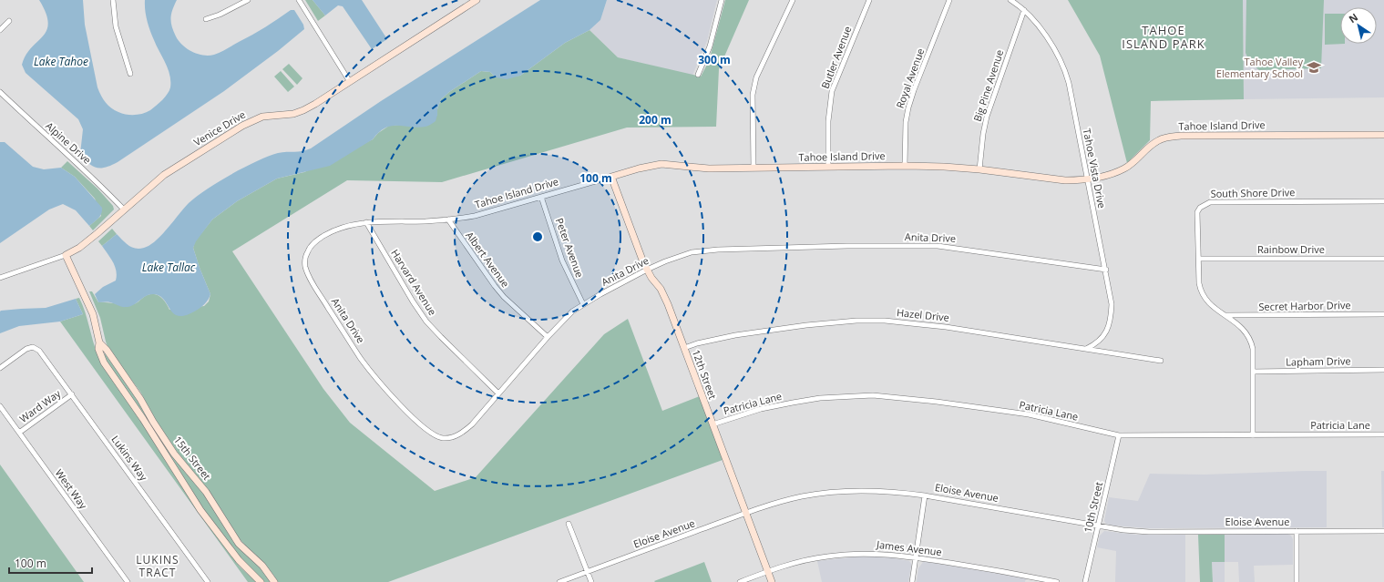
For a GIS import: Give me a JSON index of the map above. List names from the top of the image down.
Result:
{
  "streets": {
    "street": [
      "Butler Avenue",
      "Royal Avenue",
      "Big Pine Avenue",
      "Tahoe Island Drive",
      "Venice Drive",
      "Alpine Drive",
      "Tahoe Vista Drive",
      "South Shore Drive",
      "Anita Drive",
      "Peter Avenue",
      "Rainbow Drive",
      "Albert Avenue",
      "Harvard Avenue",
      "Secret Harbor Drive",
      "Hazel Drive",
      "Lapham Drive",
      "12th Street",
      "Patricia Lane",
      "Ward Way",
      "Lukins Way",
      "15th Street",
      "West Way",
      "Eloise Avenue",
      "10th Street",
      "James Avenue"
    ]
  },
  "crossings": [
    ["Butler Avenue", "Tahoe Island Drive"],
    ["Royal Avenue", "Tahoe Island Drive"],
    ["Big Pine Avenue", "Tahoe Island Drive"],
    ["Big Pine Avenue", "Tahoe Vista Drive"],
    ["Tahoe Island Drive", "Tahoe Vista Drive"],
    ["Tahoe Island Drive", "Anita Drive"],
    ["Tahoe Island Drive", "Peter Avenue"],
    ["Tahoe Island Drive", "Albert Avenue"],
    ["Tahoe Island Drive", "Harvard Avenue"],
    ["Tahoe Island Drive", "12th Street"],
    ["Venice Drive", "Alpine Drive"],
    ["Venice Drive", "15th Street"],
    ["Tahoe Vista Drive", "Anita Drive"],
    ["Tahoe Vista Drive", "Hazel Drive"],
    ["South Shore Drive", "Rainbow Drive"],
    ["South Shore Drive", "Secret Harbor Drive"],
    ["South Shore Drive", "Lapham Drive"],
    ["South Shore Drive", "Patricia Lane"],
    ["Anita Drive", "Peter Avenue"],
    ["Anita Drive", "Albert Avenue"],
    ["Anita Drive", "Harvard Avenue"],
    ["Anita Drive", "12th Street"],
    ["Hazel Drive", "12th Street"],
    ["12th Street", "Patricia Lane"],
    ["12th Street", "Eloise Avenue"],
    ["12th Street", "James Avenue"],
    ["Patricia Lane", "10th Street"],
    ["Ward Way", "Lukins Way"],
    ["Ward Way", "West Way"],
    ["Eloise Avenue", "10th Street"]
  ],
  "districts": ["TAHOE ISLAND PARK", "LUKINS TRACT"],
  "water": ["Lake Tahoe", "Lake Tallac"],
  "places": {
    "school or university": ["Tahoe Valley Elementary School"]
  },
  "scale_bar": "100 m",
  "north": "top left",
  "rings": ["300 m", "200 m", "100 m"]
}
